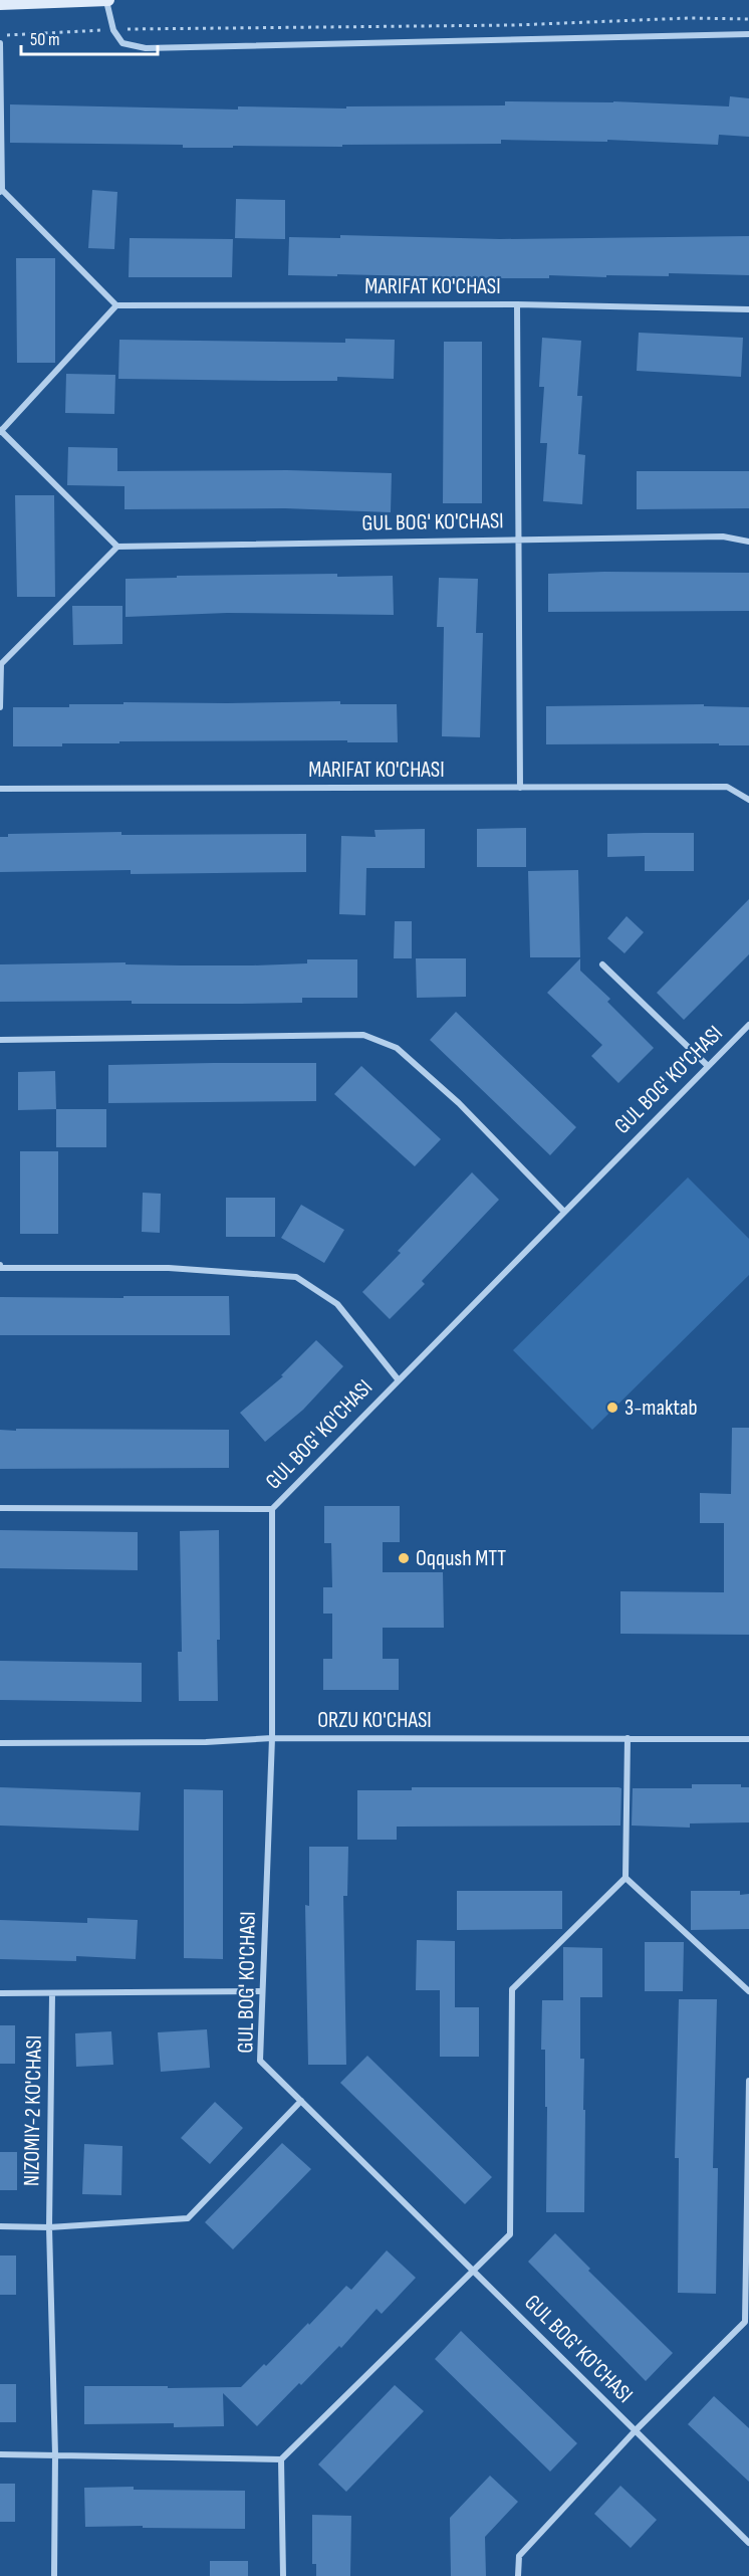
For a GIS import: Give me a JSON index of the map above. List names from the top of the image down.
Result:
{
  "streets": {
    "street": [
      "MARIFAT KO'CHASI",
      "GUL BOG' KO'CHASI",
      "ORZU KO'CHASI",
      "NIZOMIY-2 KO'CHASI"
    ]
  },
  "crossings": [
    ["GUL BOG' KO'CHASI", "ORZU KO'CHASI"]
  ],
  "places": ["3-maktab", "Oqqush MTT"],
  "scale_bar": "50 m"
}
